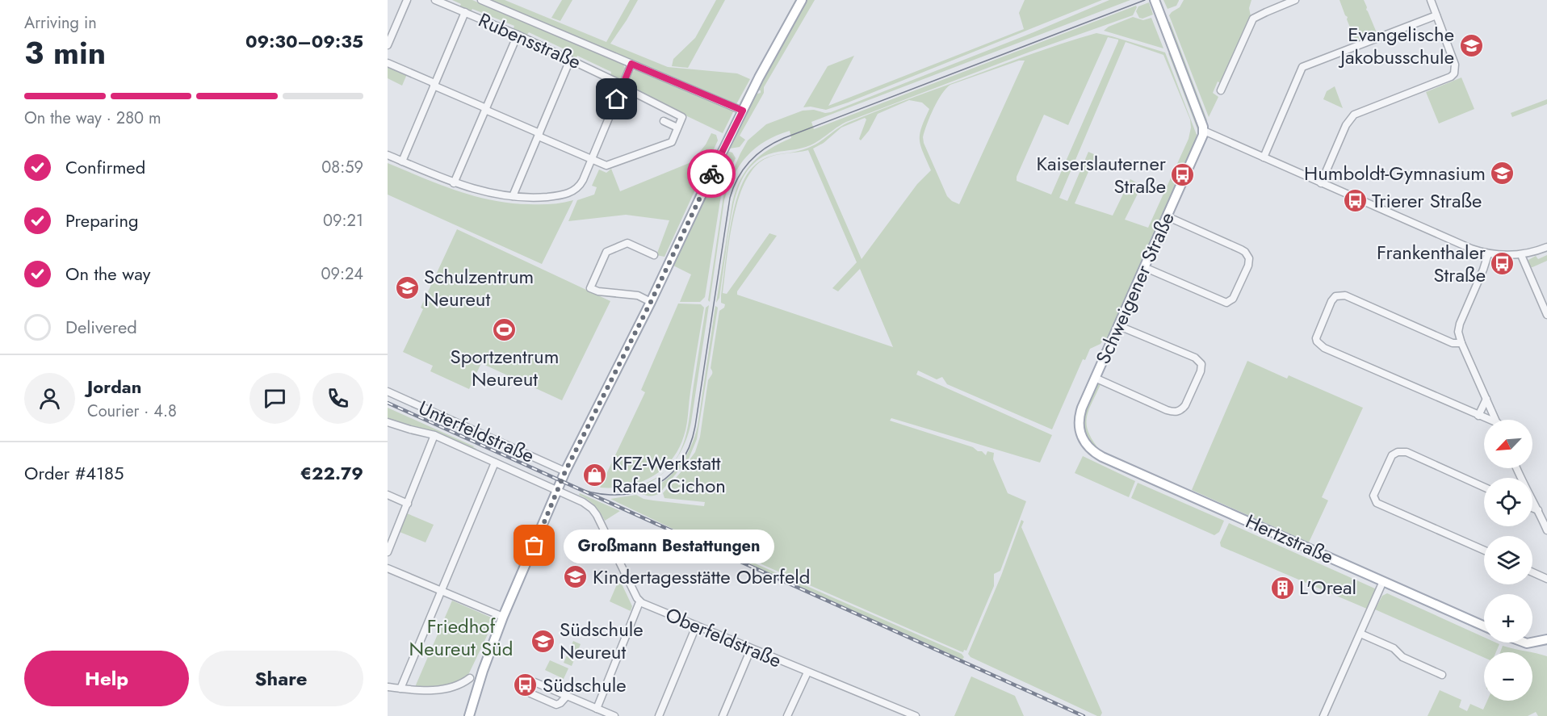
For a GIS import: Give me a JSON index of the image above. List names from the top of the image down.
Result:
{
  "streets": {
    "main road": ["Schweigener Straße", "Hertzstraße"],
    "street": ["Rubensstraße", "Unterfeldstraße", "Oberfeldstraße"]
  },
  "crossings": [
    ["Schweigener Straße", "Hertzstraße"]
  ],
  "parks": ["Friedhof Neureut Süd"],
  "places": {
    "school or university": [
      "Evangelische Jakobusschule",
      "Humboldt-Gymnasium",
      "Schulzentrum Neureut",
      "Kindertagesstätte Oberfeld",
      "Südschule Neureut"
    ],
    "bus stop": [
      "Kaiserslauterner Straße",
      "Trierer Straße",
      "Frankenthaler Straße",
      "Südschule"
    ],
    "sports": ["Sportzentrum Neureut"],
    "shop": ["KFZ-Werkstatt Rafael Cichon"],
    "other": ["Großmann Bestattungen"],
    "building": ["L'Oreal"]
  },
  "north": "bottom left",
  "page": {
    "heading": ["3 min", "Arriving in", "09:30–09:35"],
    "panel": [
      "Jordan",
      "Courier · 4.8",
      "Order #4185",
      "€22.79"
    ],
    "bar": "On the way · 280 m",
    "list": [
      ["Confirmed", "08:59"],
      ["Preparing", "09:21"],
      ["On the way", "09:24"],
      "Delivered"
    ],
    "map_buttons": ["+", "−"],
    "bubble": "Großmann Bestattungen",
    "buttons": ["Help", "Share"]
  }
}
